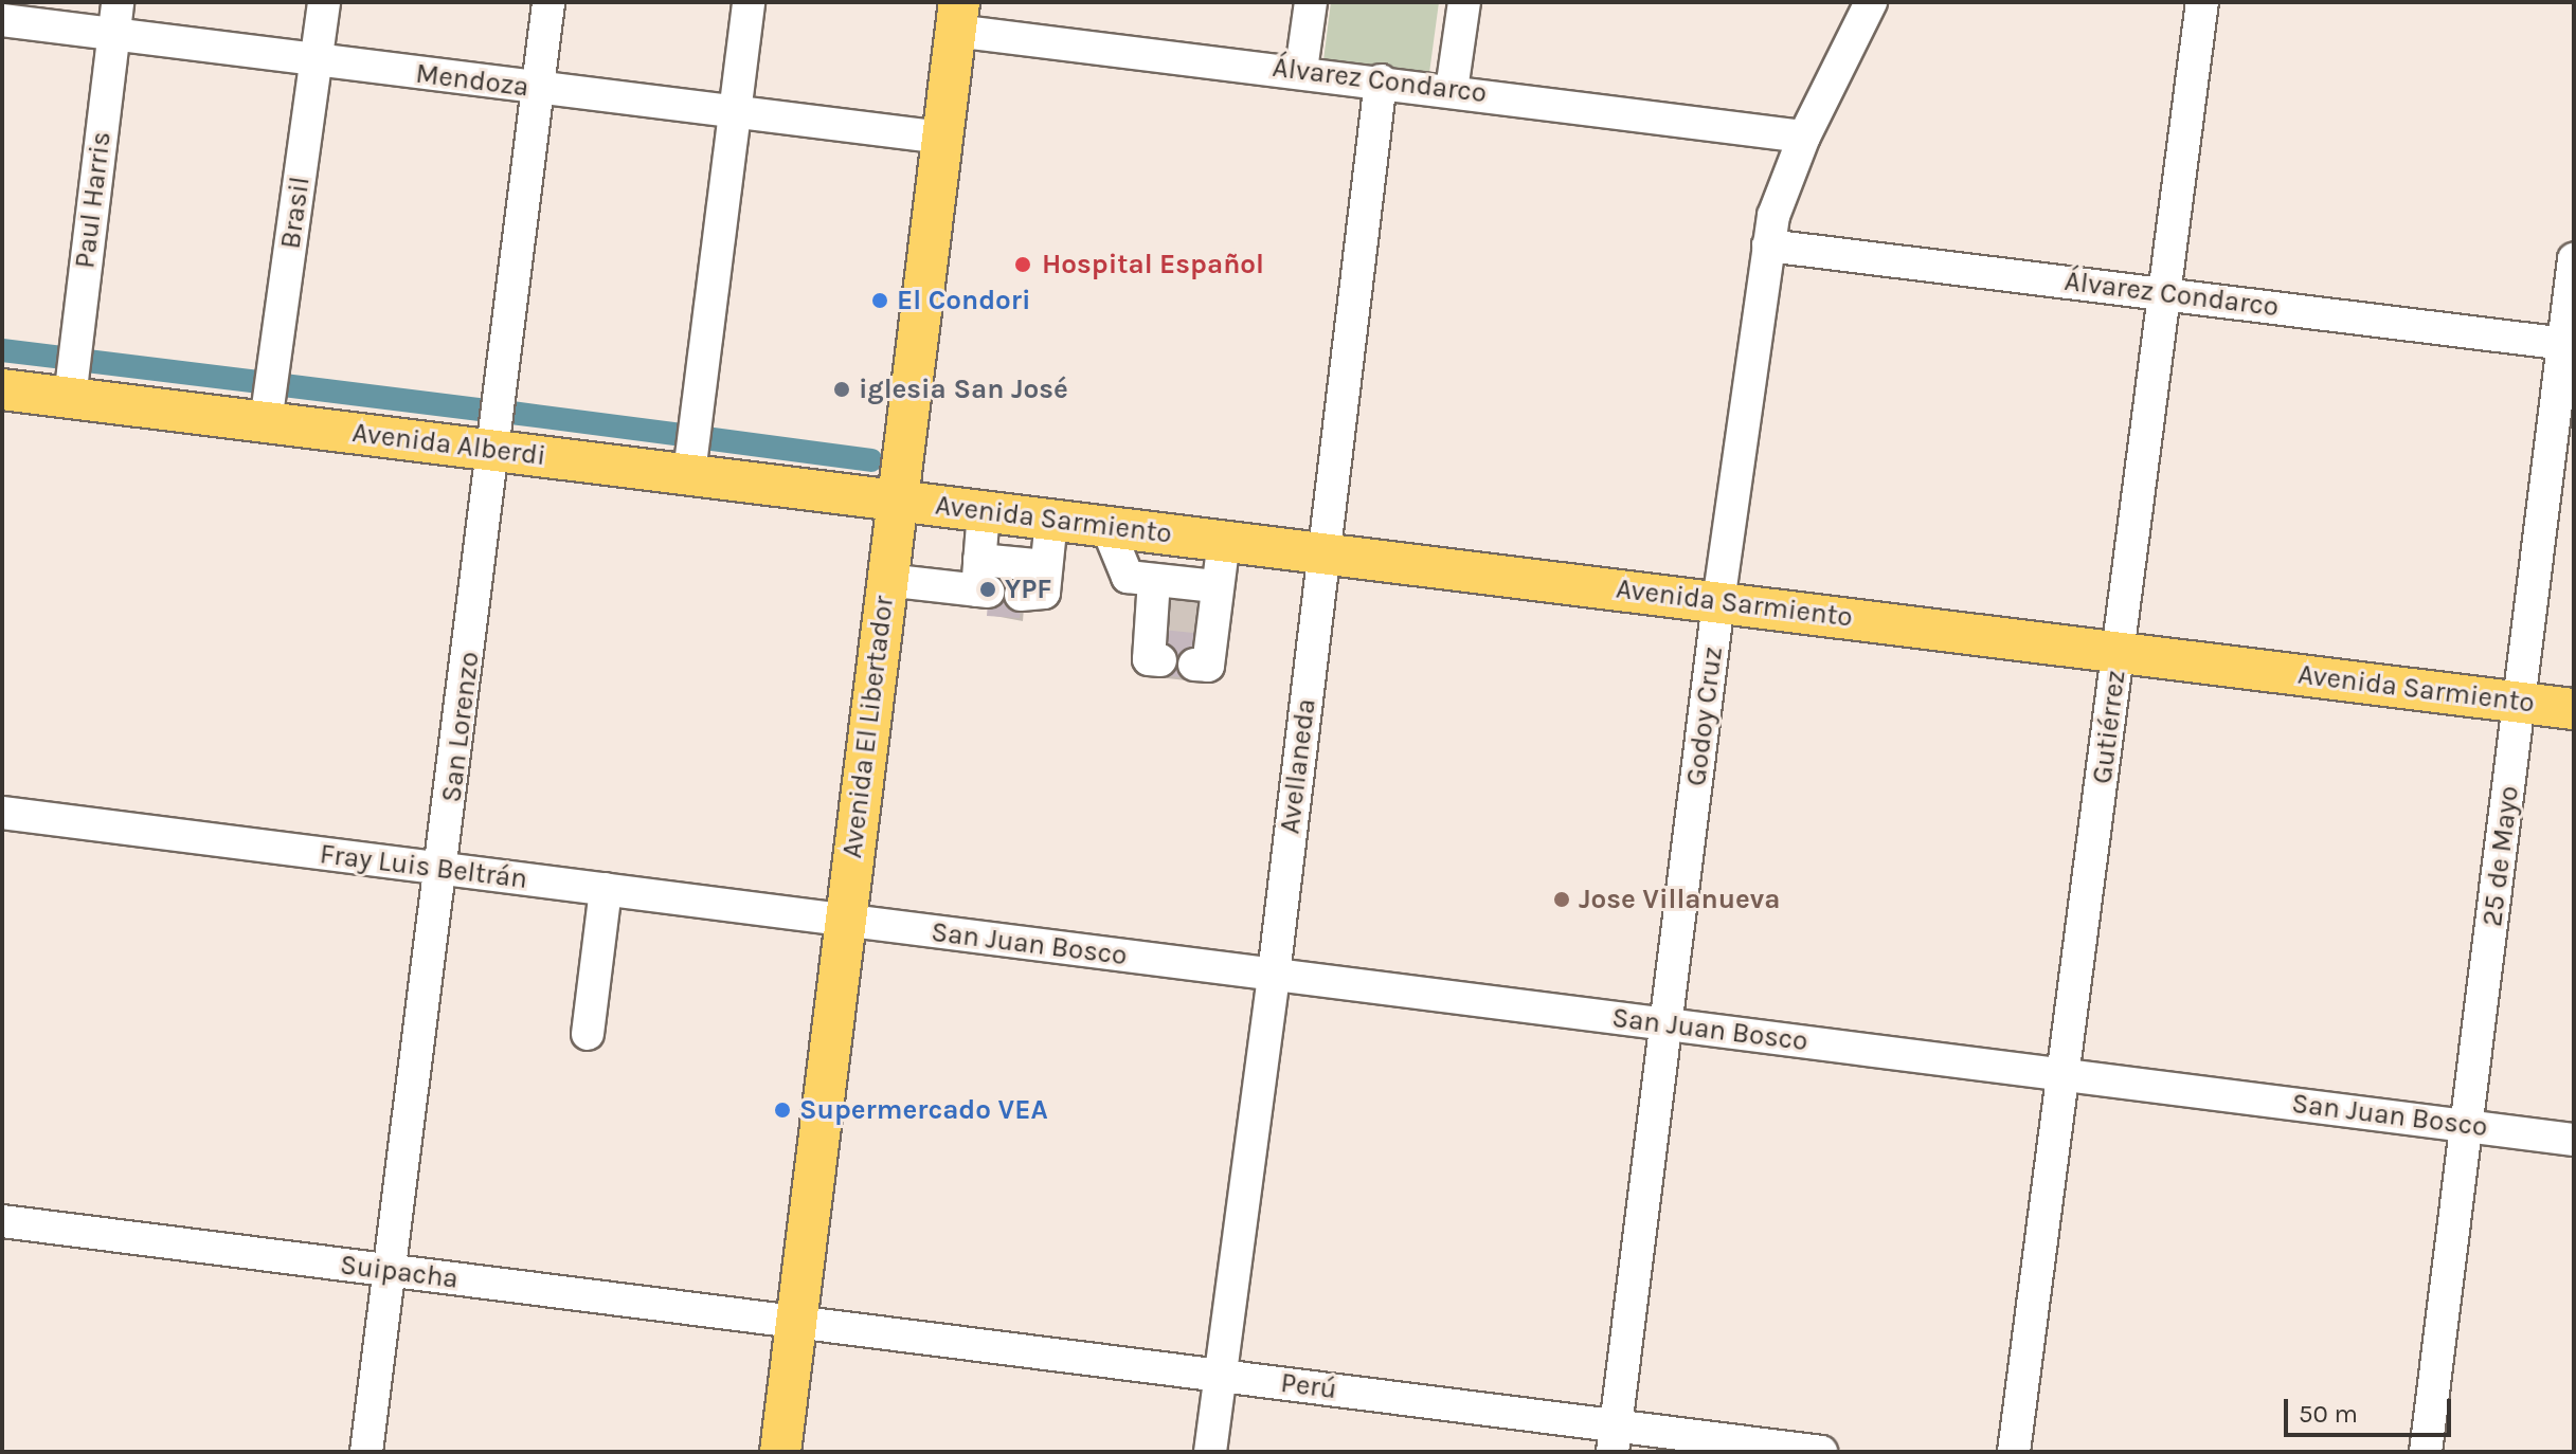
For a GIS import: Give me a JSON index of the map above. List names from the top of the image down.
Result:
{
  "streets": {
    "main road": ["Avenida Alberdi", "Avenida Sarmiento", "Avenida El Libertador"],
    "street": [
      "Mendoza",
      "Álvarez Condarco",
      "Paul Harris",
      "Brasil",
      "Godoy Cruz",
      "San Lorenzo",
      "Gutiérrez",
      "Avellaneda",
      "25 de Mayo",
      "Fray Luis Beltrán",
      "San Juan Bosco",
      "Suipacha",
      "Perú"
    ]
  },
  "crossings": [
    ["Mendoza", "Paul Harris"],
    ["Mendoza", "Brasil"],
    ["Mendoza", "San Lorenzo"],
    ["Mendoza", "Avenida El Libertador"],
    ["Álvarez Condarco", "Godoy Cruz"],
    ["Álvarez Condarco", "Avenida El Libertador"],
    ["Álvarez Condarco", "Gutiérrez"],
    ["Álvarez Condarco", "Avellaneda"],
    ["Álvarez Condarco", "25 de Mayo"],
    ["Paul Harris", "Avenida Alberdi"],
    ["Brasil", "Avenida Alberdi"],
    ["Avenida Alberdi", "Avenida Sarmiento"],
    ["Avenida Alberdi", "San Lorenzo"],
    ["Avenida Alberdi", "Avenida El Libertador"],
    ["Avenida Sarmiento", "Godoy Cruz"],
    ["Avenida Sarmiento", "Avenida El Libertador"],
    ["Avenida Sarmiento", "Gutiérrez"],
    ["Avenida Sarmiento", "Avellaneda"],
    ["Avenida Sarmiento", "25 de Mayo"],
    ["Godoy Cruz", "San Juan Bosco"],
    ["Godoy Cruz", "Perú"],
    ["San Lorenzo", "Fray Luis Beltrán"],
    ["San Lorenzo", "Suipacha"],
    ["Avenida El Libertador", "Fray Luis Beltrán"],
    ["Avenida El Libertador", "San Juan Bosco"],
    ["Avenida El Libertador", "Suipacha"],
    ["Avenida El Libertador", "Perú"],
    ["Gutiérrez", "San Juan Bosco"],
    ["Avellaneda", "San Juan Bosco"],
    ["Avellaneda", "Perú"],
    ["25 de Mayo", "San Juan Bosco"],
    ["Fray Luis Beltrán", "San Juan Bosco"],
    ["Suipacha", "Perú"]
  ],
  "places": [
    "Hospital Español",
    "El Condori",
    "iglesia San José",
    "YPF",
    "Jose Villanueva",
    "Supermercado VEA"
  ],
  "scale_bar": "50 m"
}
